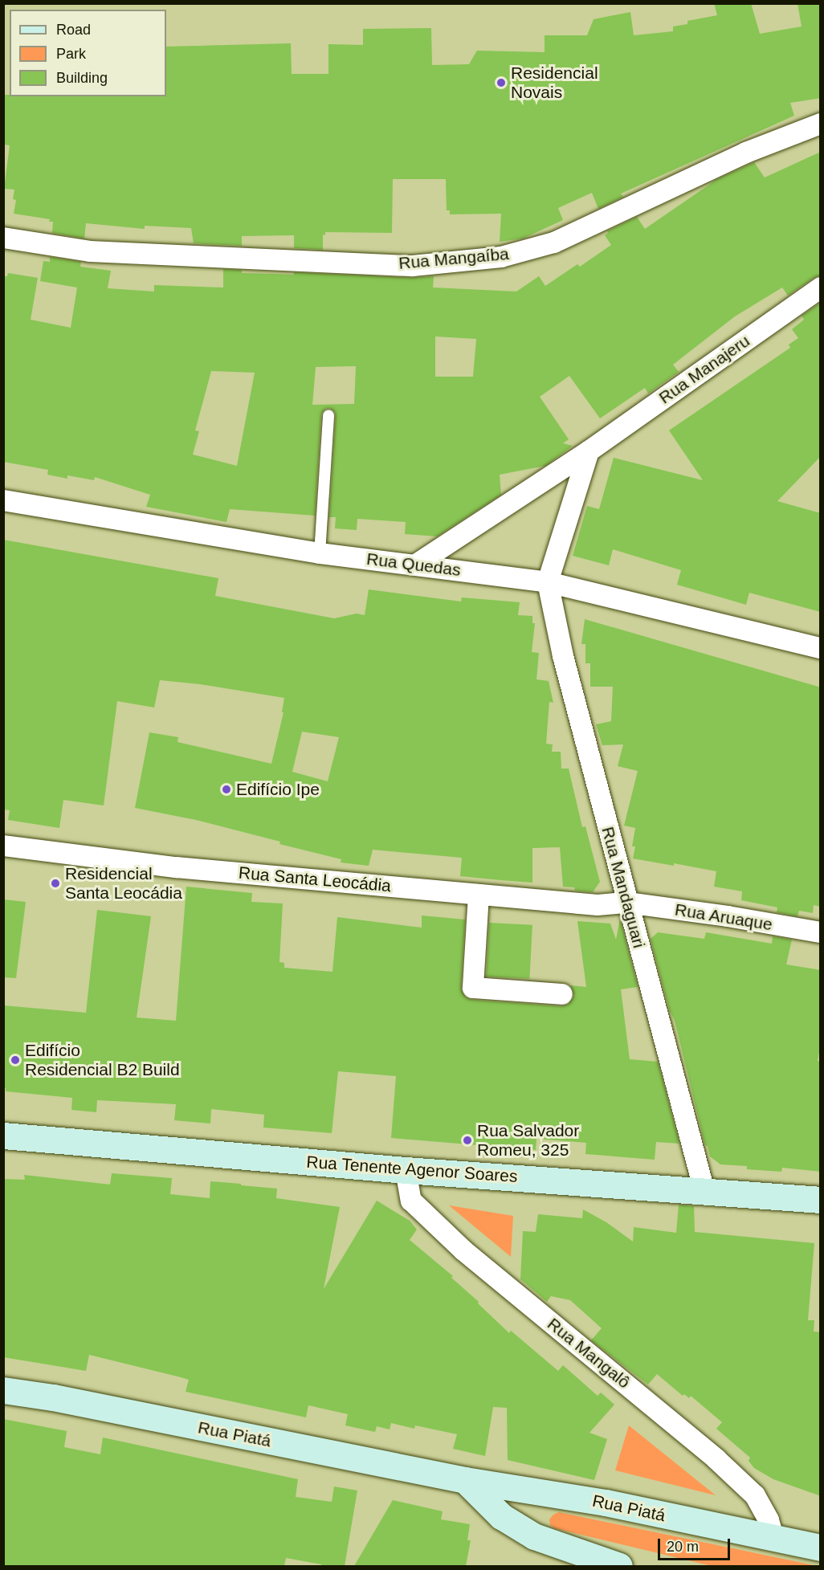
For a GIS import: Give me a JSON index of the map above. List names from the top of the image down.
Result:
{
  "streets": {
    "street": [
      "Rua Mangaíba",
      "Rua Manajeru",
      "Rua Quedas",
      "Rua Santa Leocádia",
      "Rua Mandaguari",
      "Rua Aruaque",
      "Rua Tenente Agenor Soares",
      "Rua Mangalô",
      "Rua Piatá"
    ]
  },
  "crossings": [
    ["Rua Manajeru", "Rua Quedas"],
    ["Rua Quedas", "Rua Mandaguari"],
    ["Rua Santa Leocádia", "Rua Mandaguari"],
    ["Rua Santa Leocádia", "Rua Aruaque"],
    ["Rua Mandaguari", "Rua Aruaque"],
    ["Rua Mandaguari", "Rua Tenente Agenor Soares"],
    ["Rua Tenente Agenor Soares", "Rua Mangalô"],
    ["Rua Mangalô", "Rua Piatá"]
  ],
  "places": [
    "Residencial Novais",
    "Edifício Ipe",
    "Residencial Santa Leocádia",
    "Edifício Residencial B2 Build",
    "Rua Salvador Romeu, 325"
  ],
  "legend": ["Road", "Park", "Building"],
  "scale_bar": "20 m"
}
